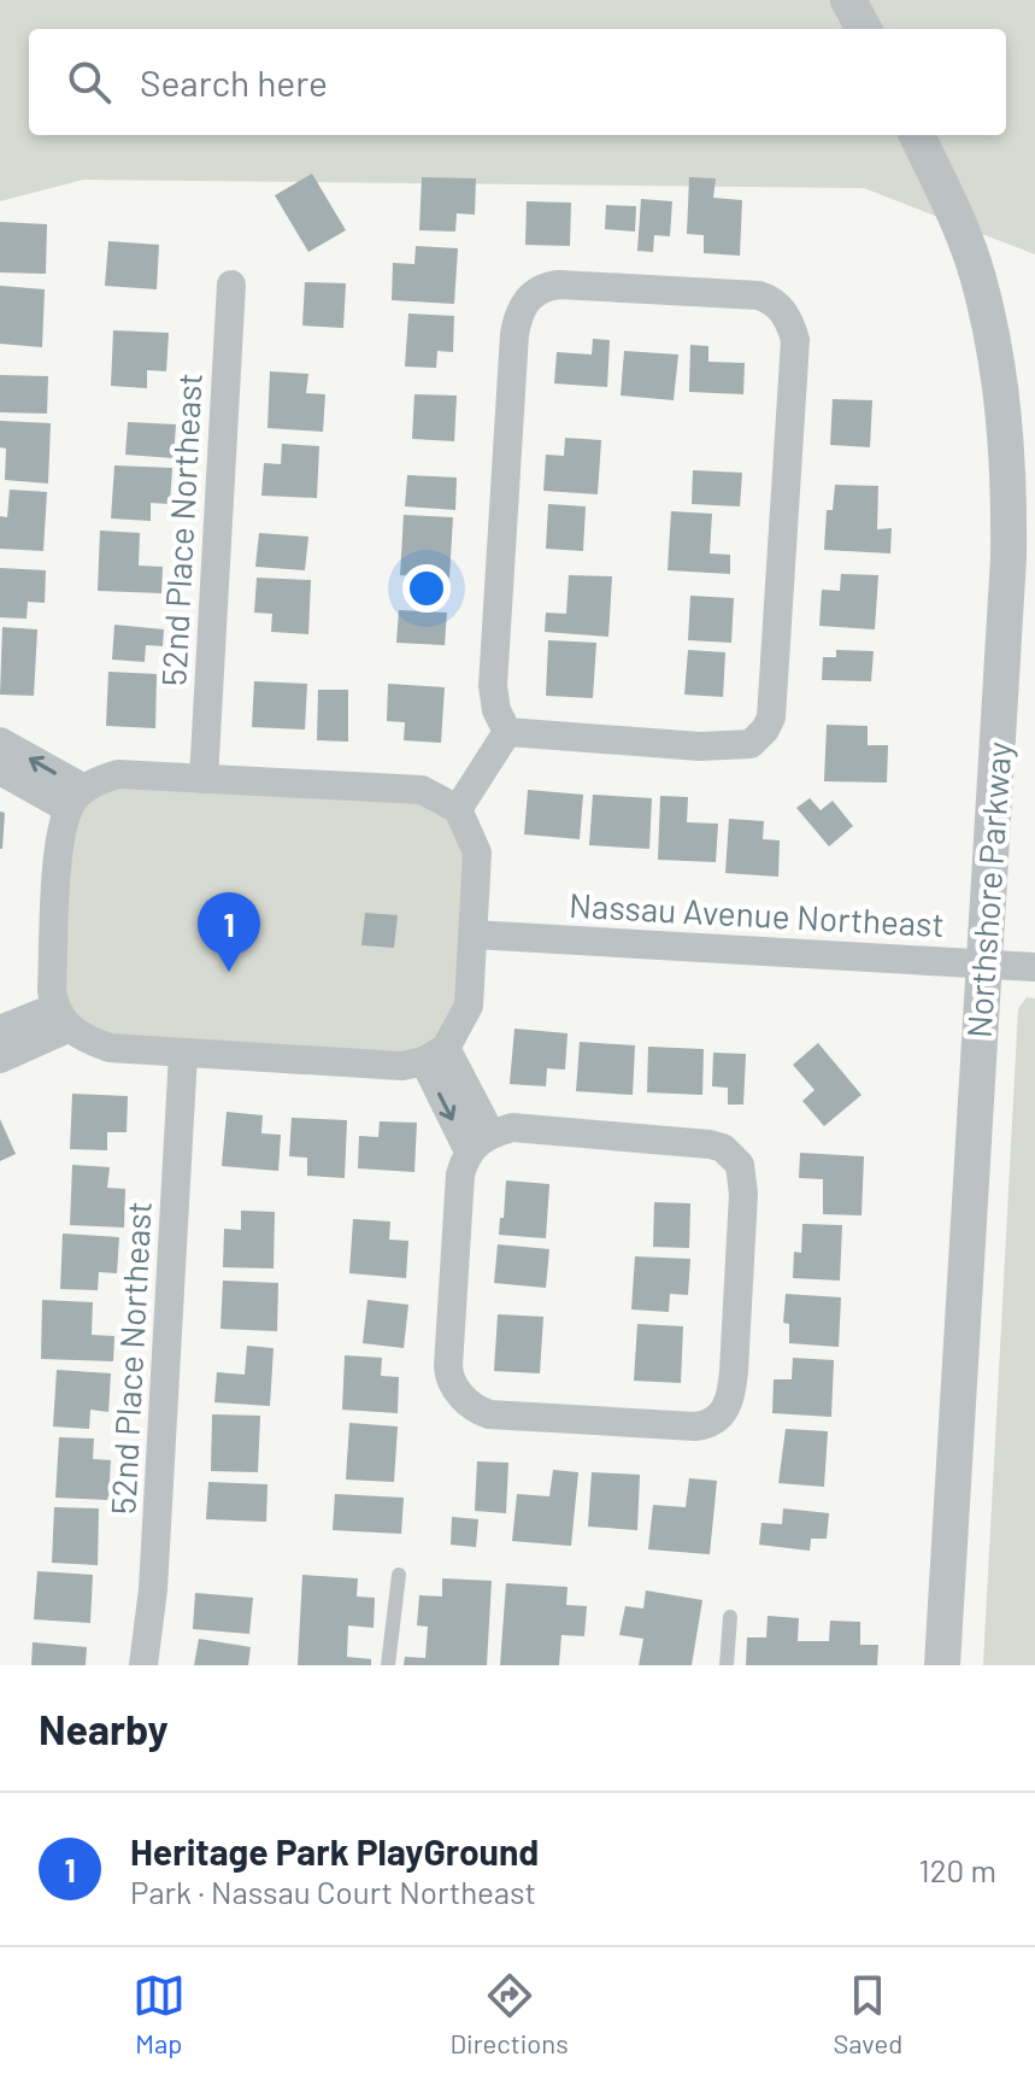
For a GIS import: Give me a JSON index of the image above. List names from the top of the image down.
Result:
{
  "streets": {
    "street": ["52nd Place Northeast", "Northshore Parkway", "Nassau Avenue Northeast"]
  },
  "crossings": [
    ["Northshore Parkway", "Nassau Avenue Northeast"]
  ],
  "page": {
    "search": "Search here",
    "pins": "1",
    "heading": "Nearby",
    "list": [
      {
        "mark": "1",
        "name": "Heritage Park PlayGround",
        "note": "Park · Nassau Court Northeast",
        "value": "120 m"
      }
    ],
    "nav": ["Map", "Directions", "Saved"]
  }
}
